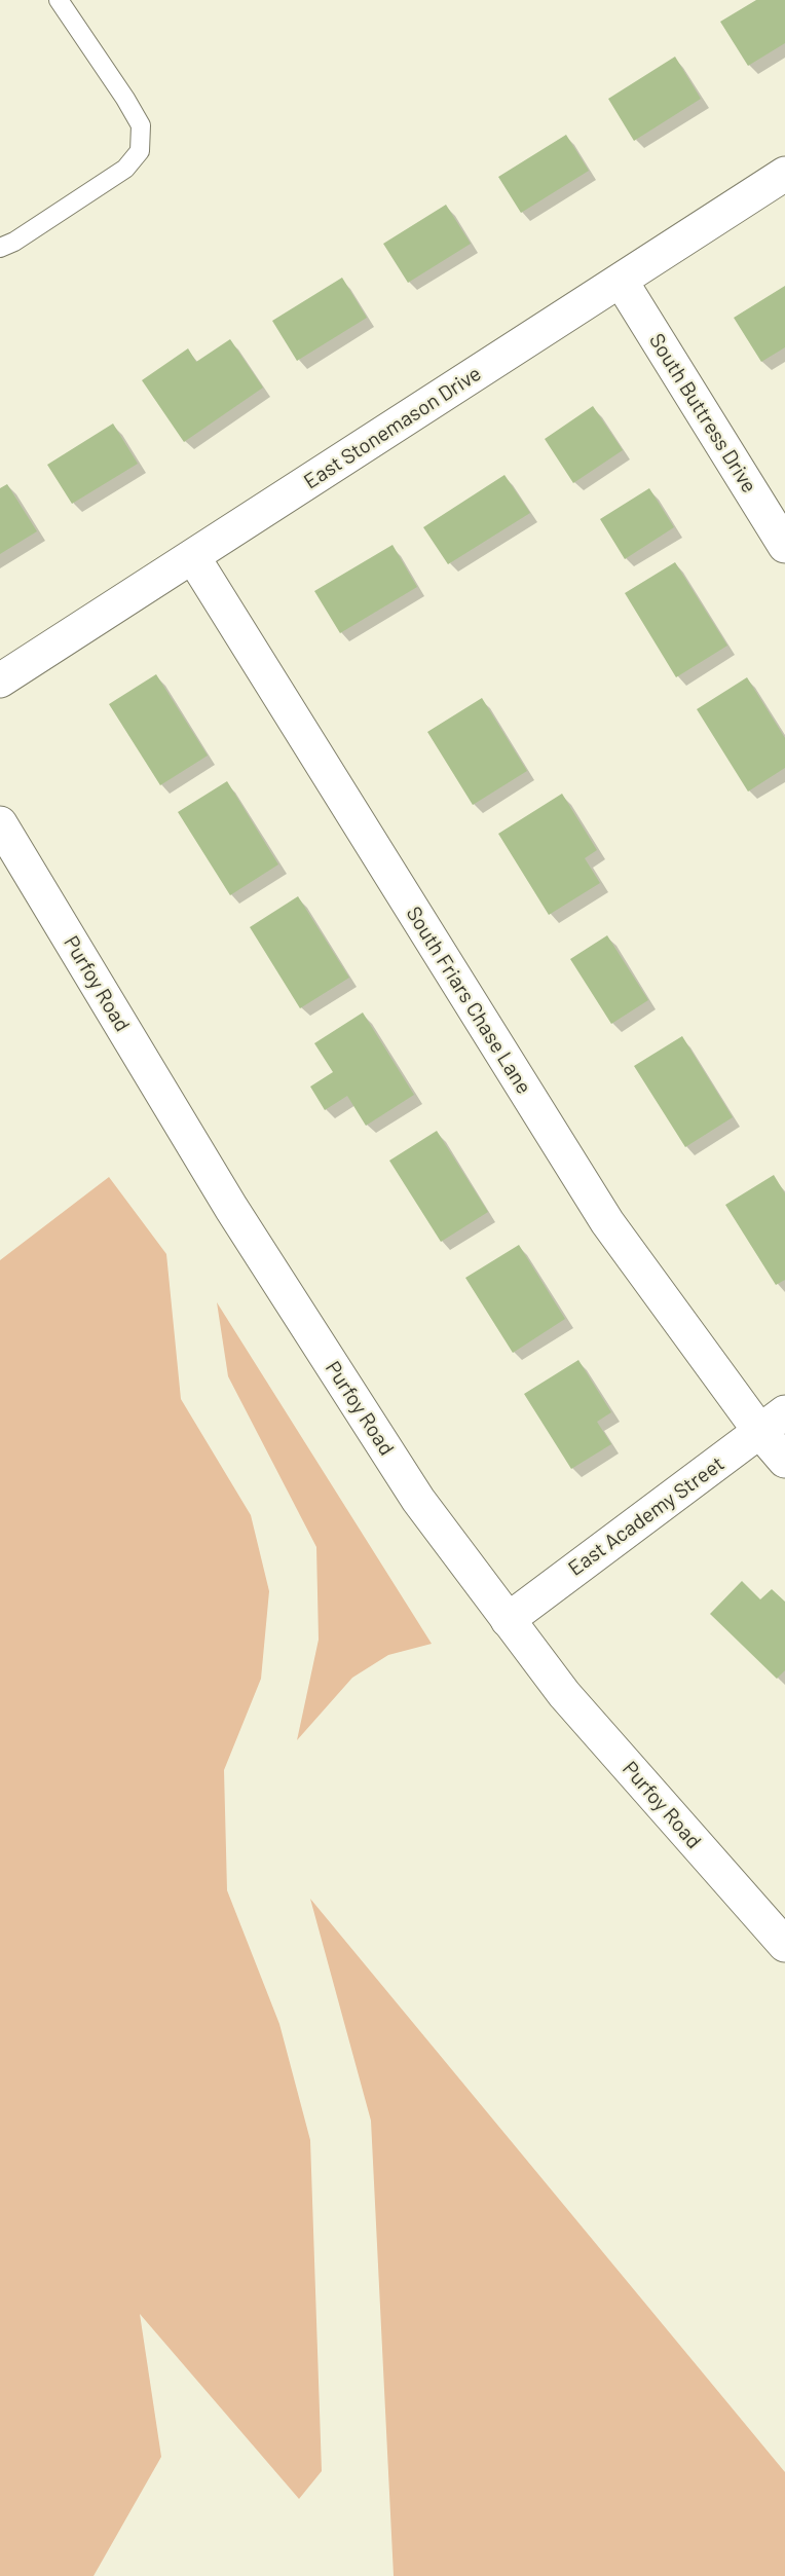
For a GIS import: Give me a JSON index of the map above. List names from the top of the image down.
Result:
{
  "streets": {
    "street": [
      "South Buttress Drive",
      "East Stonemason Drive",
      "Purfoy Road",
      "South Friars Chase Lane",
      "East Academy Street"
    ]
  },
  "crossings": [
    ["South Buttress Drive", "East Stonemason Drive"],
    ["East Stonemason Drive", "South Friars Chase Lane"],
    ["Purfoy Road", "East Academy Street"],
    ["South Friars Chase Lane", "East Academy Street"]
  ]
}
